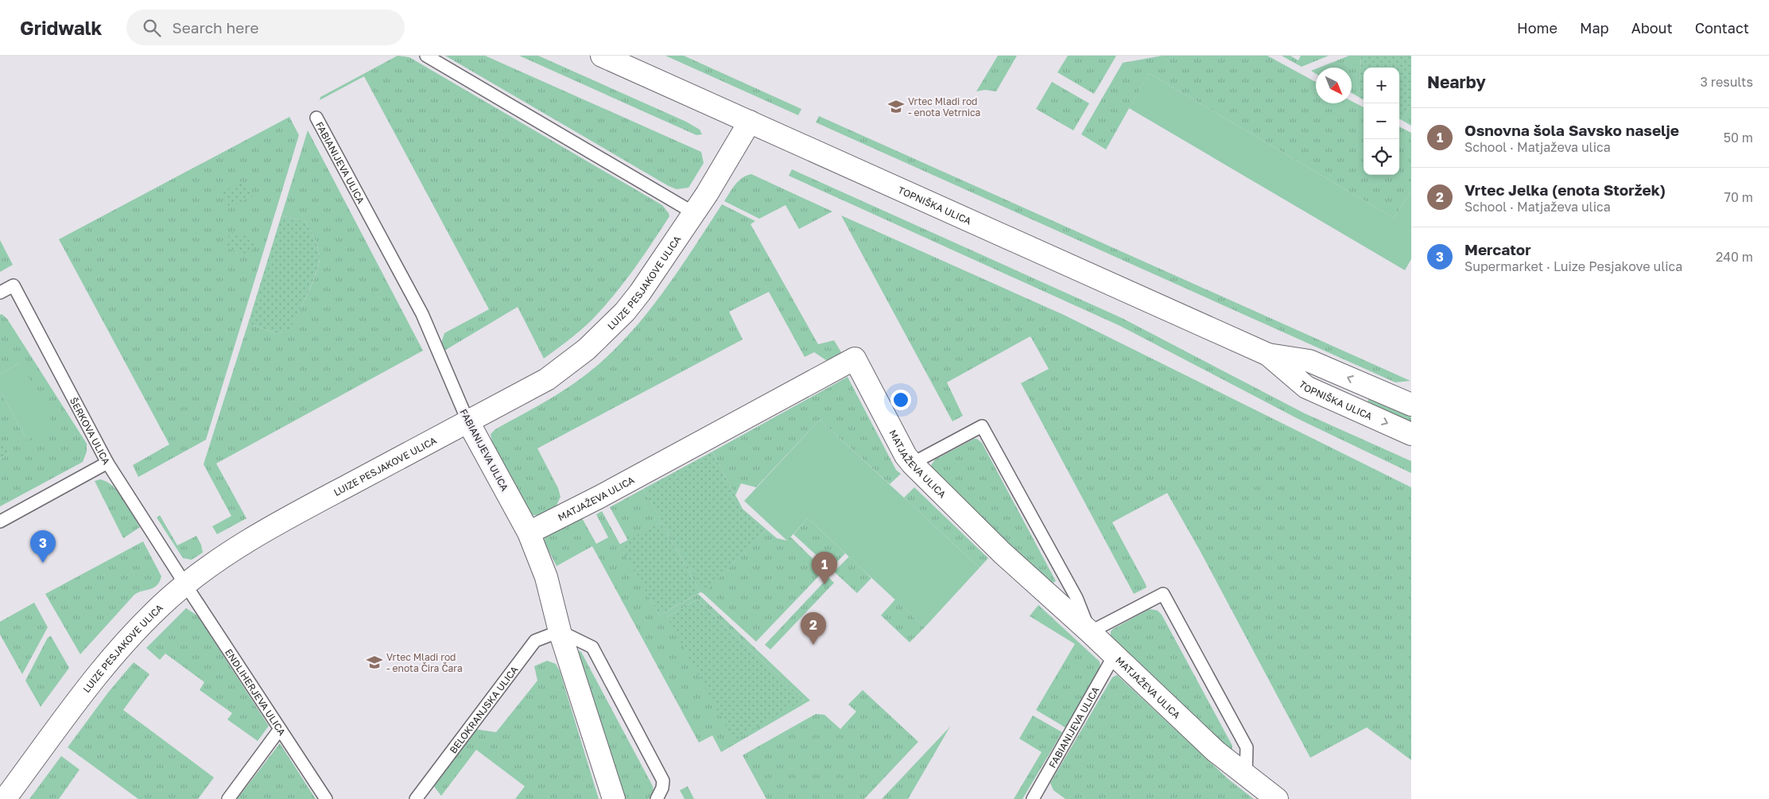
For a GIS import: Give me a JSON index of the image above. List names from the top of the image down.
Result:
{
  "streets": {
    "street": [
      "FABIANIJEVA ULICA",
      "TOPNIŠKA ULICA",
      "LUIZE PESJAKOVE ULICA",
      "MATJAŽEVA ULICA"
    ],
    "lane": ["ŠERKOVA ULICA", "ENDLIHERJEVA ULICA", "BELOKRANJSKA ULICA"]
  },
  "crossings": [
    ["FABIANIJEVA ULICA", "LUIZE PESJAKOVE ULICA"],
    ["FABIANIJEVA ULICA", "MATJAŽEVA ULICA"],
    ["FABIANIJEVA ULICA", "BELOKRANJSKA ULICA"],
    ["TOPNIŠKA ULICA", "LUIZE PESJAKOVE ULICA"],
    ["LUIZE PESJAKOVE ULICA", "ŠERKOVA ULICA"],
    ["LUIZE PESJAKOVE ULICA", "ENDLIHERJEVA ULICA"],
    ["ŠERKOVA ULICA", "ENDLIHERJEVA ULICA"]
  ],
  "places": {
    "school or university": ["Vrtec Mladi rod - enota Vetrnica", "Vrtec Mladi rod - enota Čira Čara"]
  },
  "north": "bottom right",
  "page": {
    "header": "Gridwalk",
    "search": "Search here",
    "nav": [
      "Home",
      "Map",
      "About",
      "Contact"
    ],
    "heading": ["Nearby", "3 results"],
    "map_buttons": ["+", "−"],
    "list": [
      {
        "mark": "1",
        "name": "Osnovna šola Savsko naselje",
        "note": "School · Matjaževa ulica",
        "value": "50 m"
      },
      {
        "mark": "2",
        "name": "Vrtec Jelka (enota Storžek)",
        "note": "School · Matjaževa ulica",
        "value": "70 m"
      },
      {
        "mark": "3",
        "name": "Mercator",
        "note": "Supermarket · Luize Pesjakove ulica",
        "value": "240 m"
      }
    ],
    "pins": ["3", "1", "2"]
  }
}
